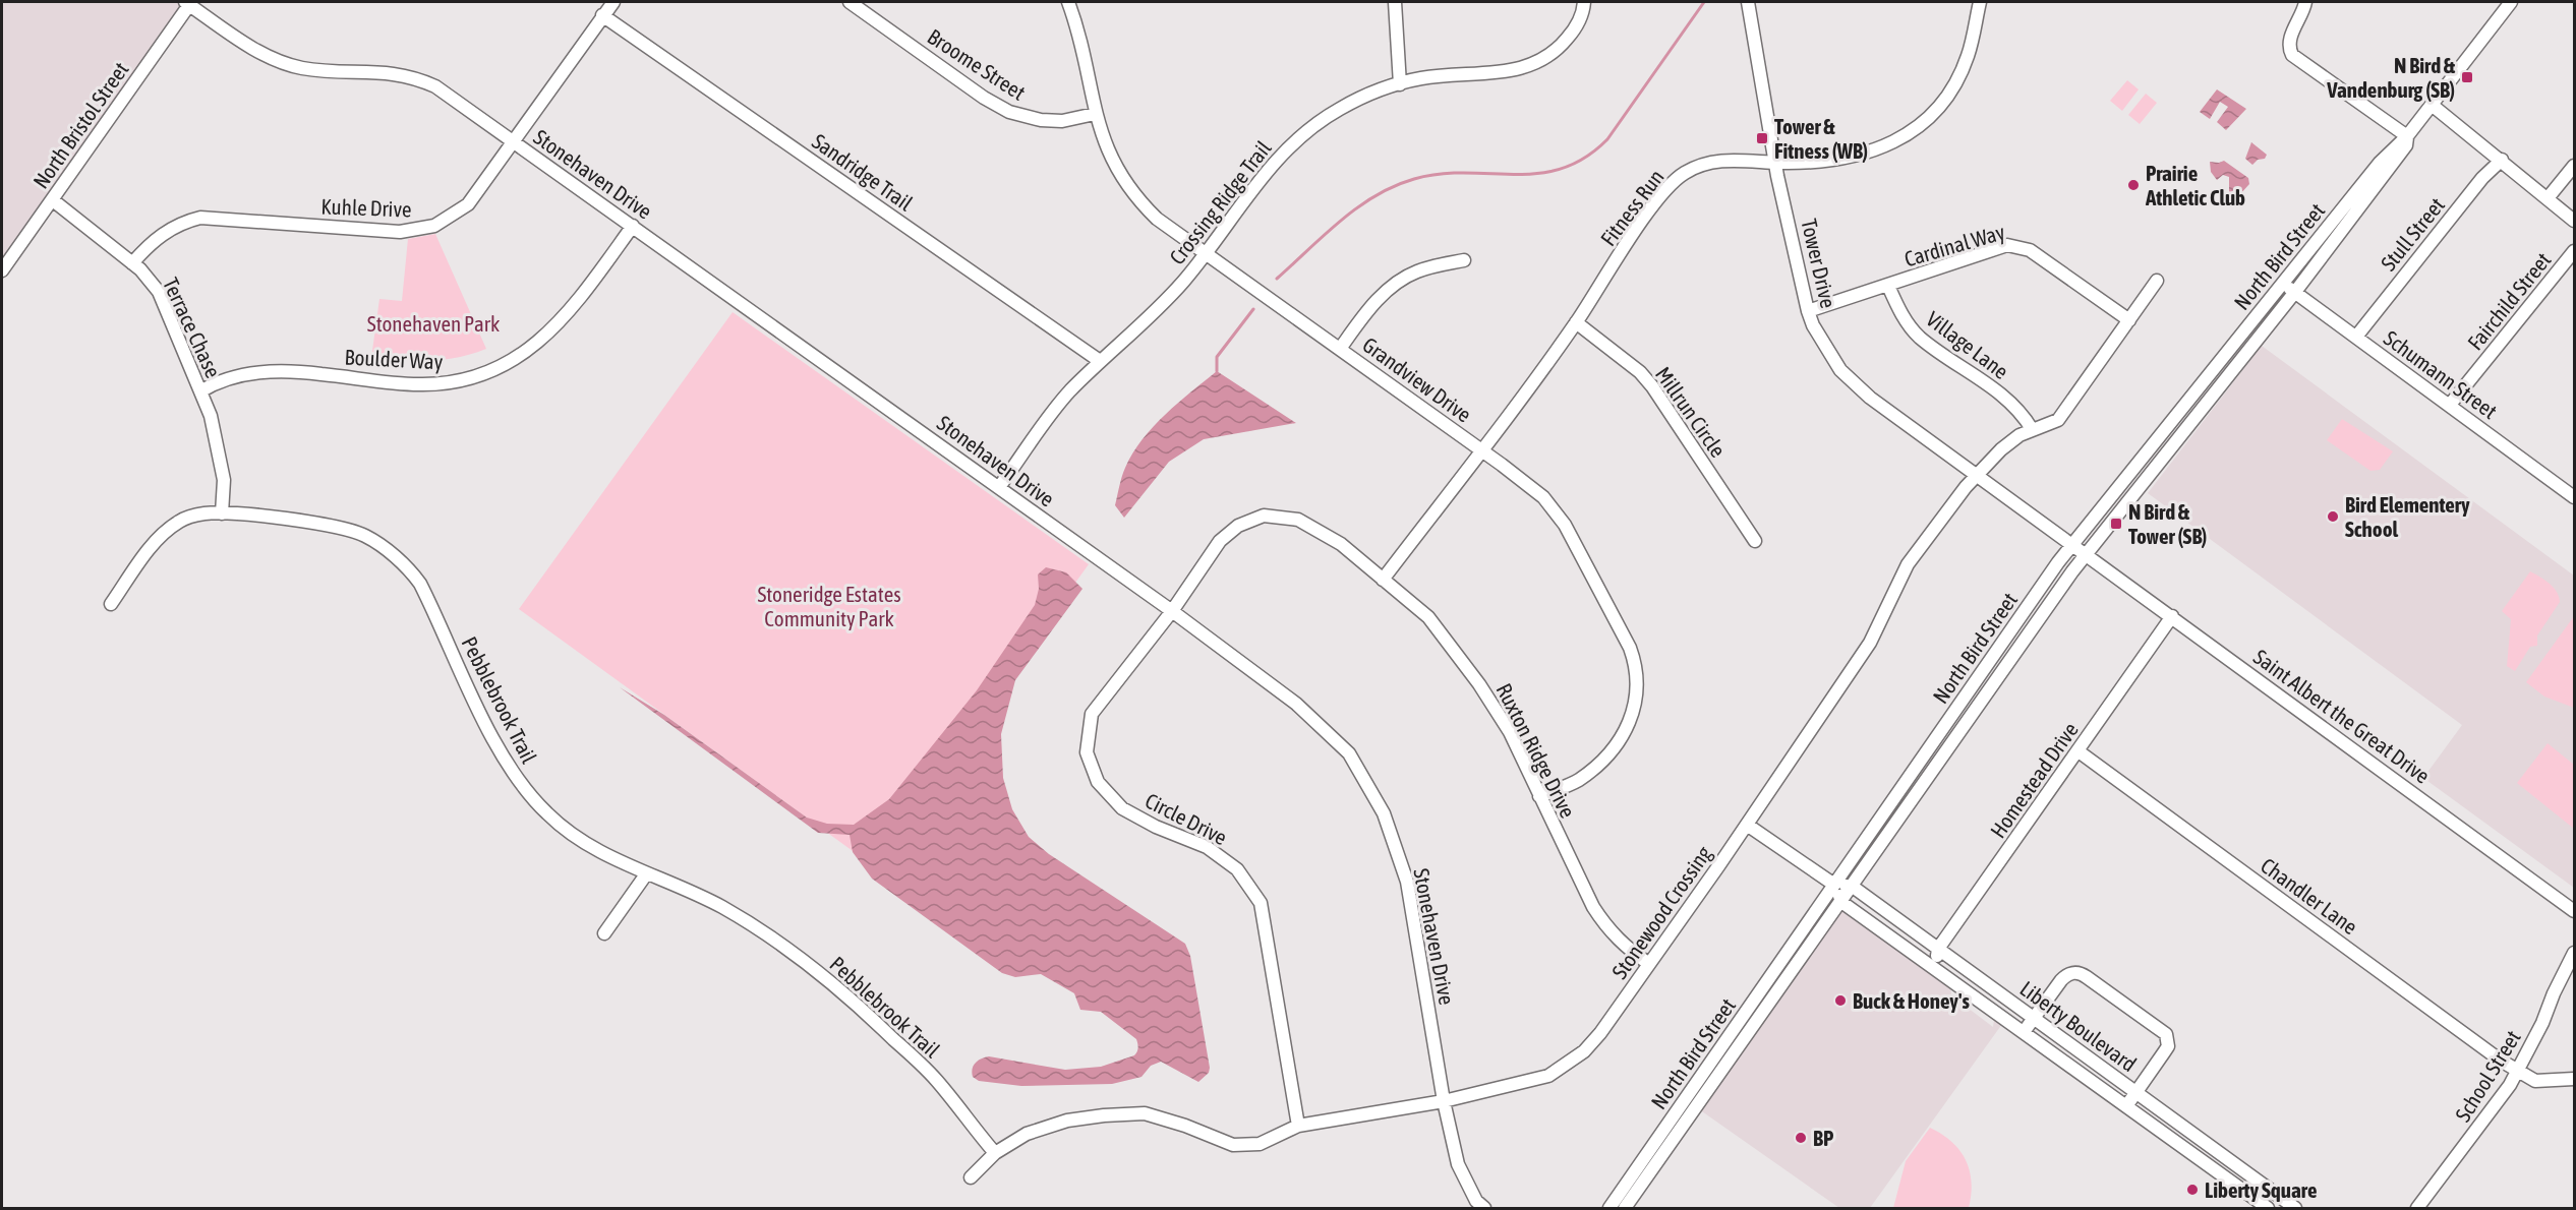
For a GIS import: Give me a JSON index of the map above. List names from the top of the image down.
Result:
{
  "streets": {
    "street": [
      "Broome Street",
      "North Bristol Street",
      "Sandridge Trail",
      "Stonehaven Drive",
      "Crossing Ridge Trail",
      "Kuhle Drive",
      "Fitness Run",
      "Stull Street",
      "Cardinal Way",
      "North Bird Street",
      "Tower Drive",
      "Fairchild Street",
      "Terrace Chase",
      "Village Lane",
      "Boulder Way",
      "Schumann Street",
      "Grandview Drive",
      "Millrun Circle",
      "Pebblebrook Trail",
      "Saint Albert the Great Drive",
      "Ruxton Ridge Drive",
      "Homestead Drive",
      "Circle Drive",
      "Chandler Lane",
      "Stonewood Crossing",
      "Liberty Boulevard",
      "School Street"
    ]
  },
  "crossings": [
    ["Broome Street", "Grandview Drive"],
    ["North Bristol Street", "Stonehaven Drive"],
    ["North Bristol Street", "Terrace Chase"],
    ["Sandridge Trail", "Crossing Ridge Trail"],
    ["Sandridge Trail", "Kuhle Drive"],
    ["Stonehaven Drive", "Crossing Ridge Trail"],
    ["Stonehaven Drive", "Kuhle Drive"],
    ["Stonehaven Drive", "Boulder Way"],
    ["Stonehaven Drive", "Ruxton Ridge Drive"],
    ["Stonehaven Drive", "Circle Drive"],
    ["Stonehaven Drive", "Stonewood Crossing"],
    ["Crossing Ridge Trail", "Grandview Drive"],
    ["Kuhle Drive", "Terrace Chase"],
    ["Fitness Run", "Tower Drive"],
    ["Fitness Run", "Grandview Drive"],
    ["Fitness Run", "Millrun Circle"],
    ["Fitness Run", "Ruxton Ridge Drive"],
    ["Stull Street", "Schumann Street"],
    ["Cardinal Way", "Tower Drive"],
    ["Cardinal Way", "Village Lane"],
    ["Cardinal Way", "Stonewood Crossing"],
    ["North Bird Street", "Tower Drive"],
    ["North Bird Street", "Schumann Street"],
    ["North Bird Street", "Saint Albert the Great Drive"],
    ["North Bird Street", "Liberty Boulevard"],
    ["Tower Drive", "Saint Albert the Great Drive"],
    ["Tower Drive", "Stonewood Crossing"],
    ["Fairchild Street", "Schumann Street"],
    ["Terrace Chase", "Boulder Way"],
    ["Terrace Chase", "Pebblebrook Trail"],
    ["Village Lane", "Stonewood Crossing"],
    ["Grandview Drive", "Ruxton Ridge Drive"],
    ["Pebblebrook Trail", "Stonewood Crossing"],
    ["Saint Albert the Great Drive", "Homestead Drive"],
    ["Ruxton Ridge Drive", "Circle Drive"],
    ["Ruxton Ridge Drive", "Stonewood Crossing"],
    ["Homestead Drive", "Chandler Lane"],
    ["Homestead Drive", "Liberty Boulevard"],
    ["Circle Drive", "Stonewood Crossing"],
    ["Chandler Lane", "School Street"],
    ["Stonewood Crossing", "Liberty Boulevard"]
  ],
  "parks": ["Stonehaven Park", "Stoneridge Estates Community Park"],
  "places": {
    "transit": ["N Bird & Vandenburg (SB)", "Tower & Fitness (WB)", "N Bird & Tower (SB)"],
    "other": [
      "Prairie Athletic Club",
      "Bird Elementery School",
      "Buck & Honey's",
      "BP",
      "Liberty Square"
    ]
  }
}
